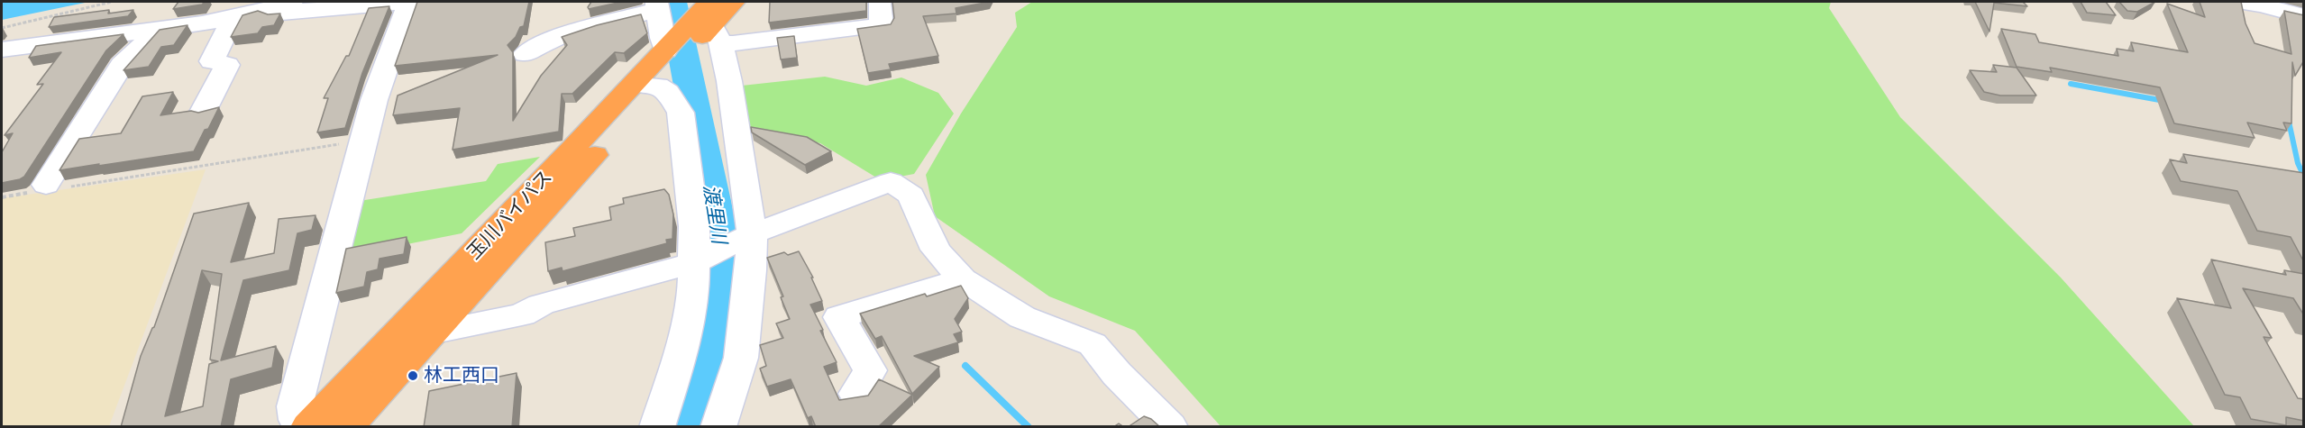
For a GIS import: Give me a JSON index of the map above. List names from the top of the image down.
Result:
{
  "streets": {
    "highway": ["玉川バイパス"]
  },
  "water": ["渡里川"],
  "places": ["林工西口"]
}
